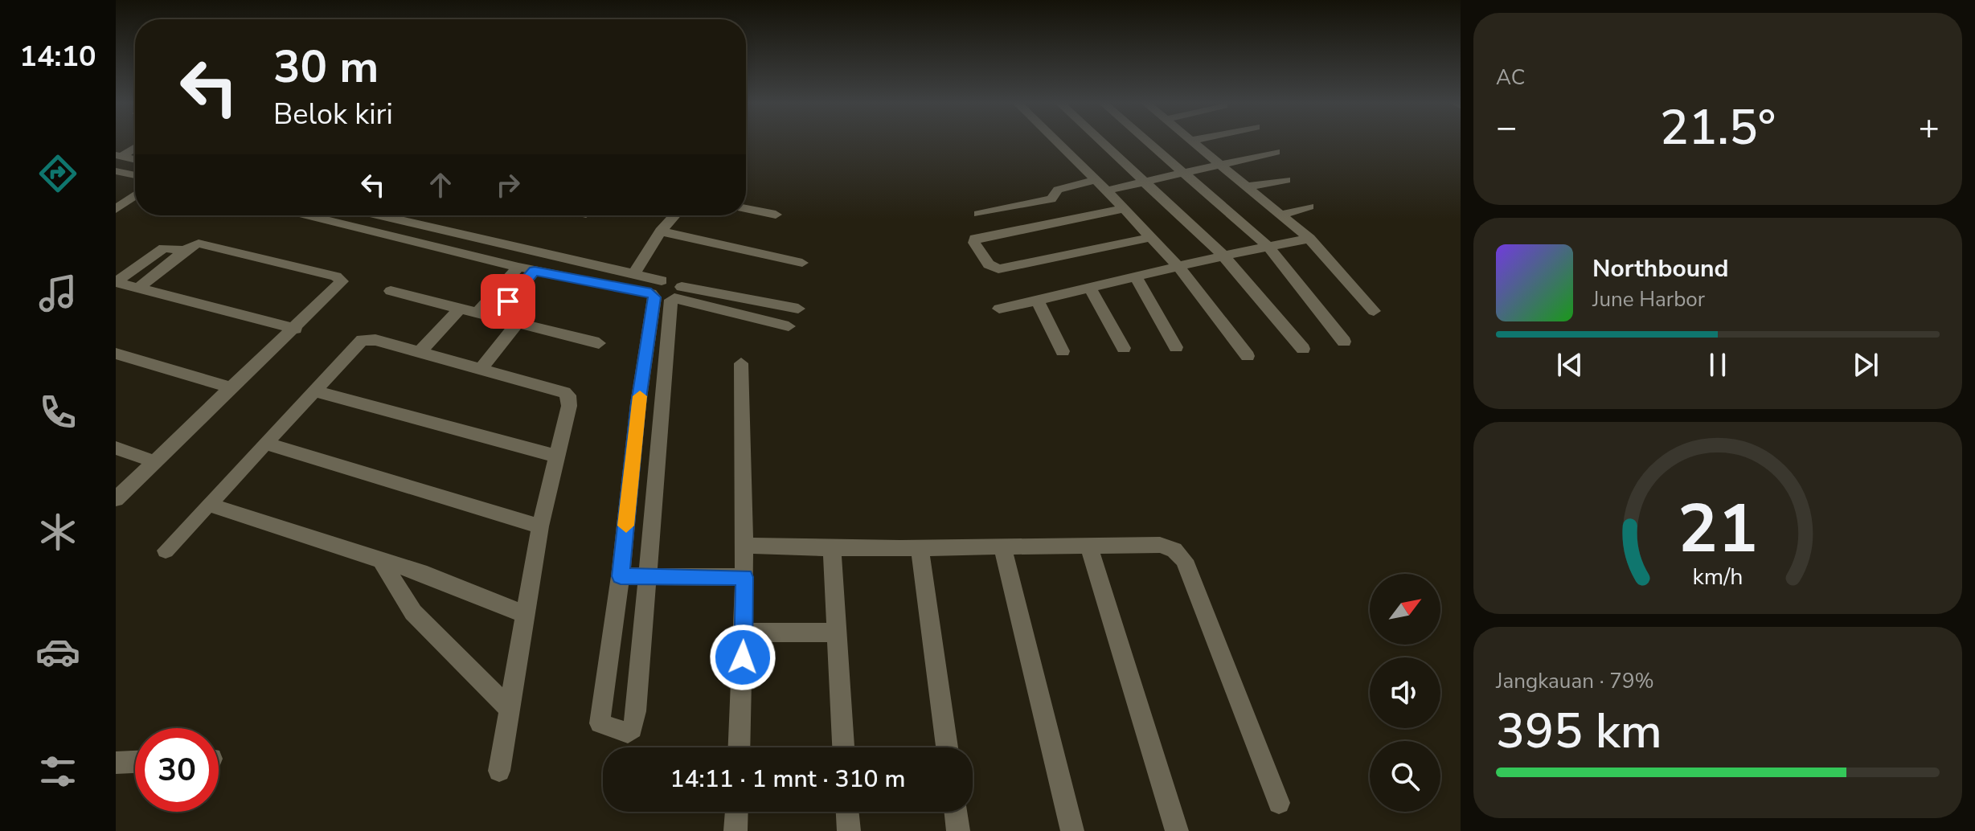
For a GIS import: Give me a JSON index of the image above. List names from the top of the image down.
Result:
{
  "north": "top right",
  "page": {
    "tabs": "14:10",
    "tile": [
      "AC",
      ["Jangkauan · 79%", "395 km"]
    ],
    "turn": ["30 m", "Belok kiri"],
    "heat": ["−", "21.5°", "+"],
    "song": ["Northbound", "June Harbor"],
    "limit": "30",
    "trip": "14:11 · 1 mnt · 310 m",
    "gauge": ["21", "km/h"]
  }
}
